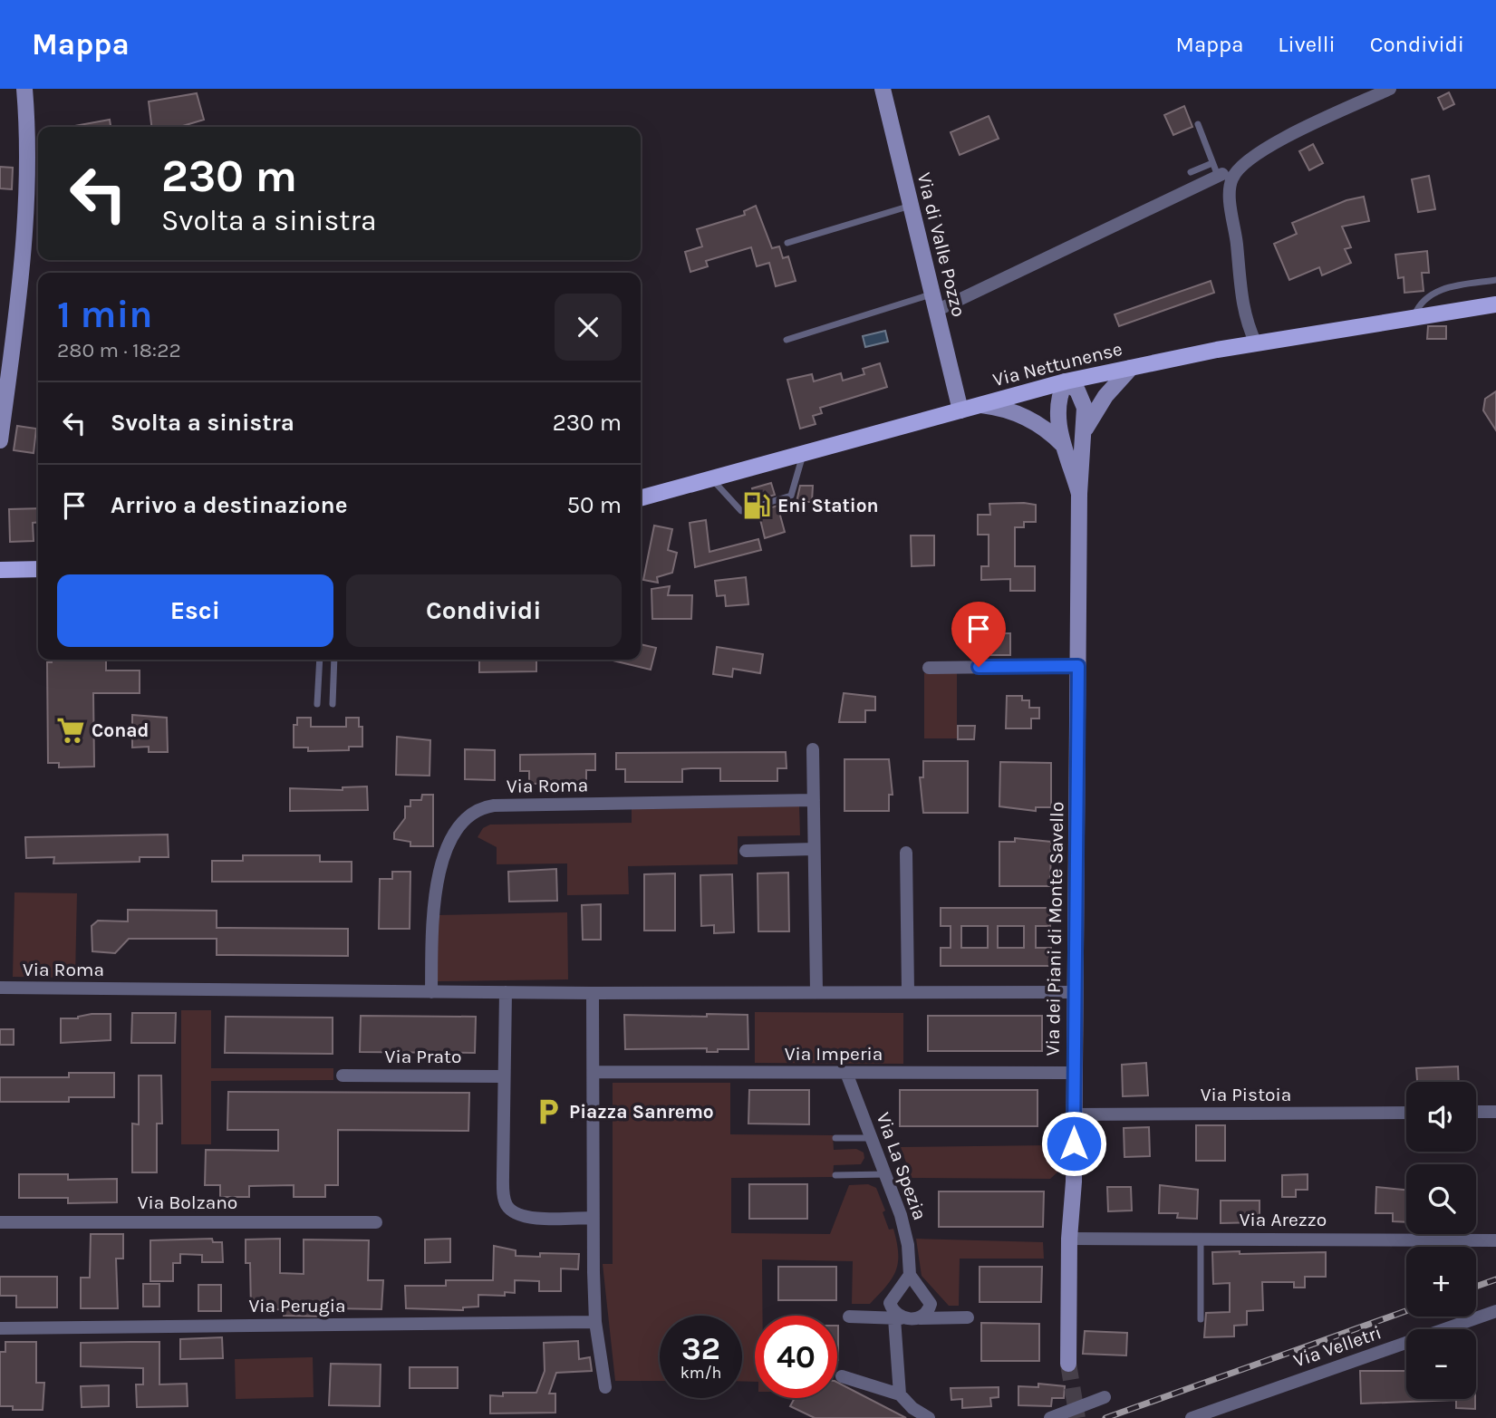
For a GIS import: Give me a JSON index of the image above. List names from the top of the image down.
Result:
{
  "streets": {
    "main road": ["Via Nettunense"],
    "street": [
      "Via di Valle Pozzo",
      "Via Roma",
      "Via dei Piani di Monte Savello",
      "Via Imperia",
      "Via Prato",
      "Via Pistoia",
      "Via La Spezia",
      "Via Bolzano",
      "Via Arezzo",
      "Via Perugia",
      "Via Velletri"
    ]
  },
  "crossings": [
    ["Via di Valle Pozzo", "Via Nettunense"],
    ["Via Roma", "Via dei Piani di Monte Savello"],
    ["Via dei Piani di Monte Savello", "Via Imperia"],
    ["Via dei Piani di Monte Savello", "Via Pistoia"],
    ["Via dei Piani di Monte Savello", "Via Arezzo"],
    ["Via Imperia", "Via La Spezia"]
  ],
  "places": {
    "fuel station": ["Eni Station"],
    "supermarket": ["Conad"],
    "parking": ["Piazza Sanremo"]
  },
  "page": {
    "header": "Mappa",
    "nav": ["Mappa", "Livelli", "Condividi"],
    "turn": ["230 m", "Svolta a sinistra"],
    "heading": ["1 min", "280 m · 18:22"],
    "list": [
      {
        "name": "Svolta a sinistra",
        "value": "230 m"
      },
      {
        "name": "Arrivo a destinazione",
        "value": "50 m"
      }
    ],
    "buttons": ["Esci", "Condividi"],
    "map_buttons": ["+", "−"],
    "speed": "32 km/h",
    "limit": "40"
  }
}
